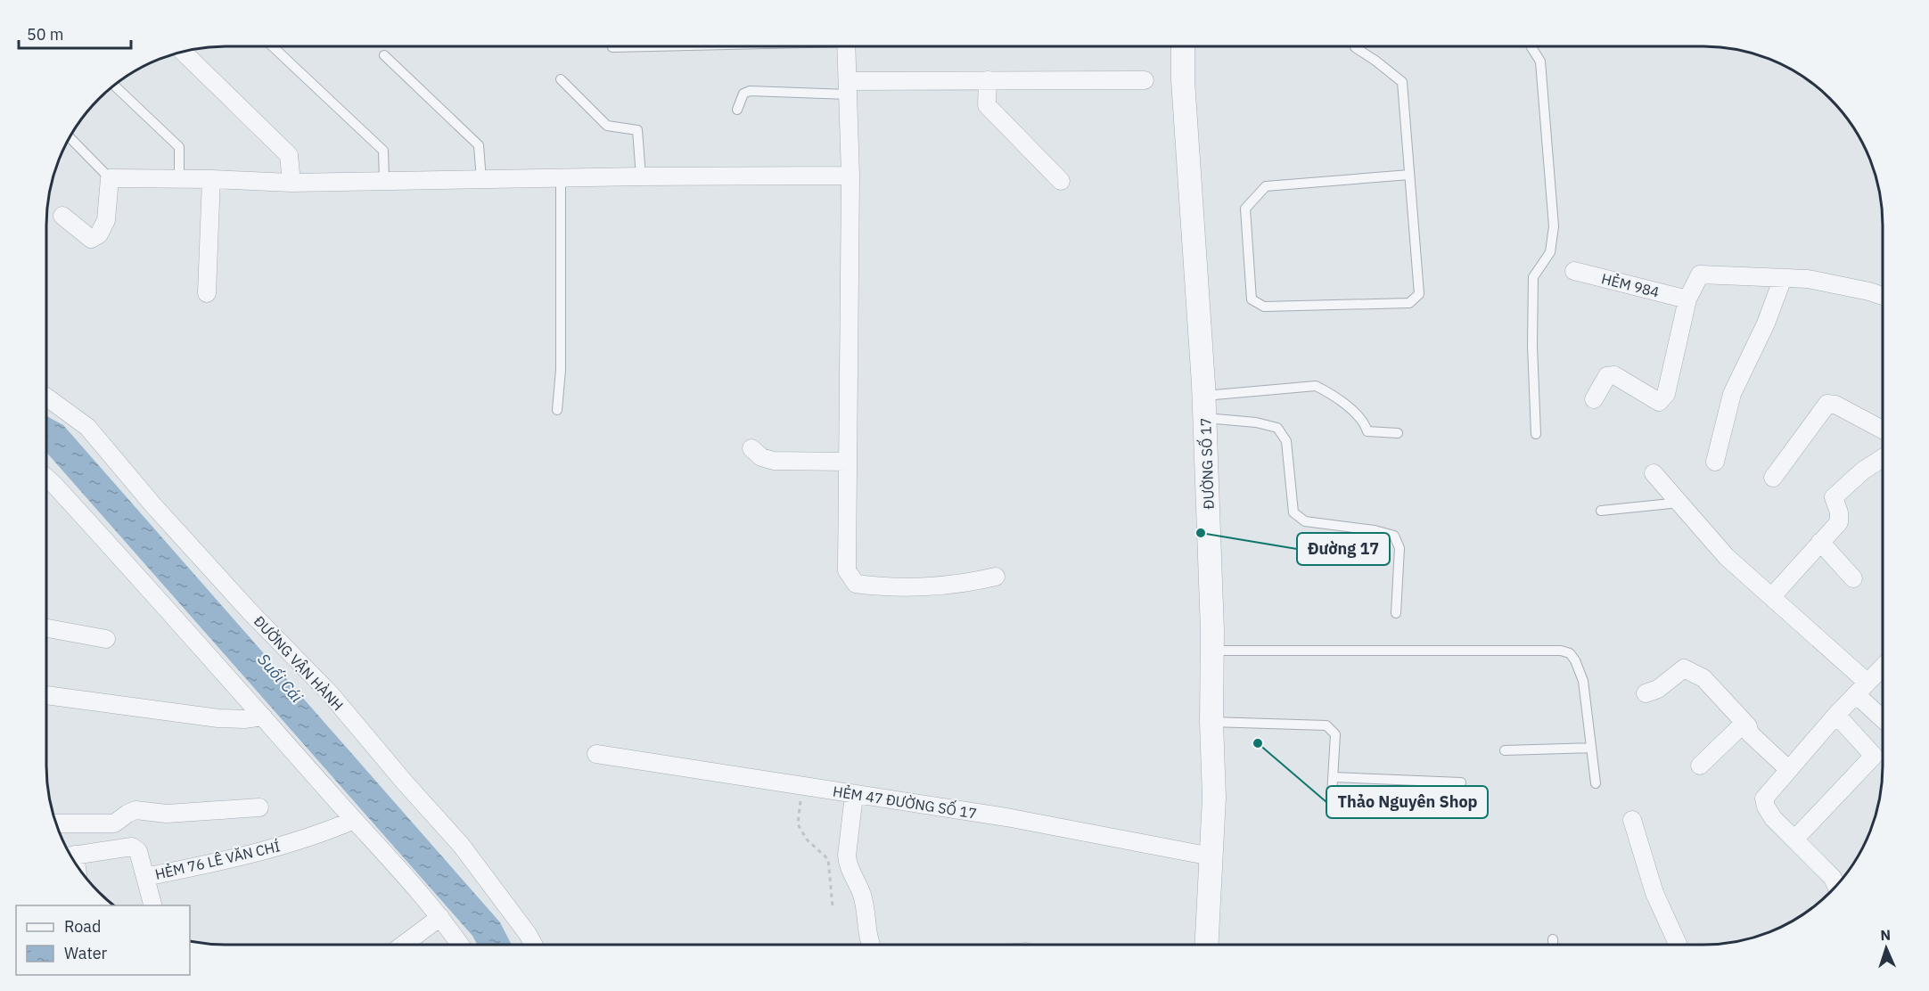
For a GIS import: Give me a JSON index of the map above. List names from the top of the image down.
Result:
{
  "streets": {
    "street": [
      "HẺM 984",
      "ĐƯỜNG SỐ 17",
      "ĐƯỜNG VẬN HÀNH",
      "HẺM 47 ĐƯỜNG SỐ 17",
      "HẺM 76 LÊ VĂN CHÍ"
    ]
  },
  "crossings": [
    ["ĐƯỜNG SỐ 17", "HẺM 47 ĐƯỜNG SỐ 17"]
  ],
  "water": ["Suối Cái"],
  "places": ["Đường 17", "Thảo Nguyên Shop"],
  "legend": ["Road", "Water"],
  "scale_bar": "50 m",
  "north": "top"
}
